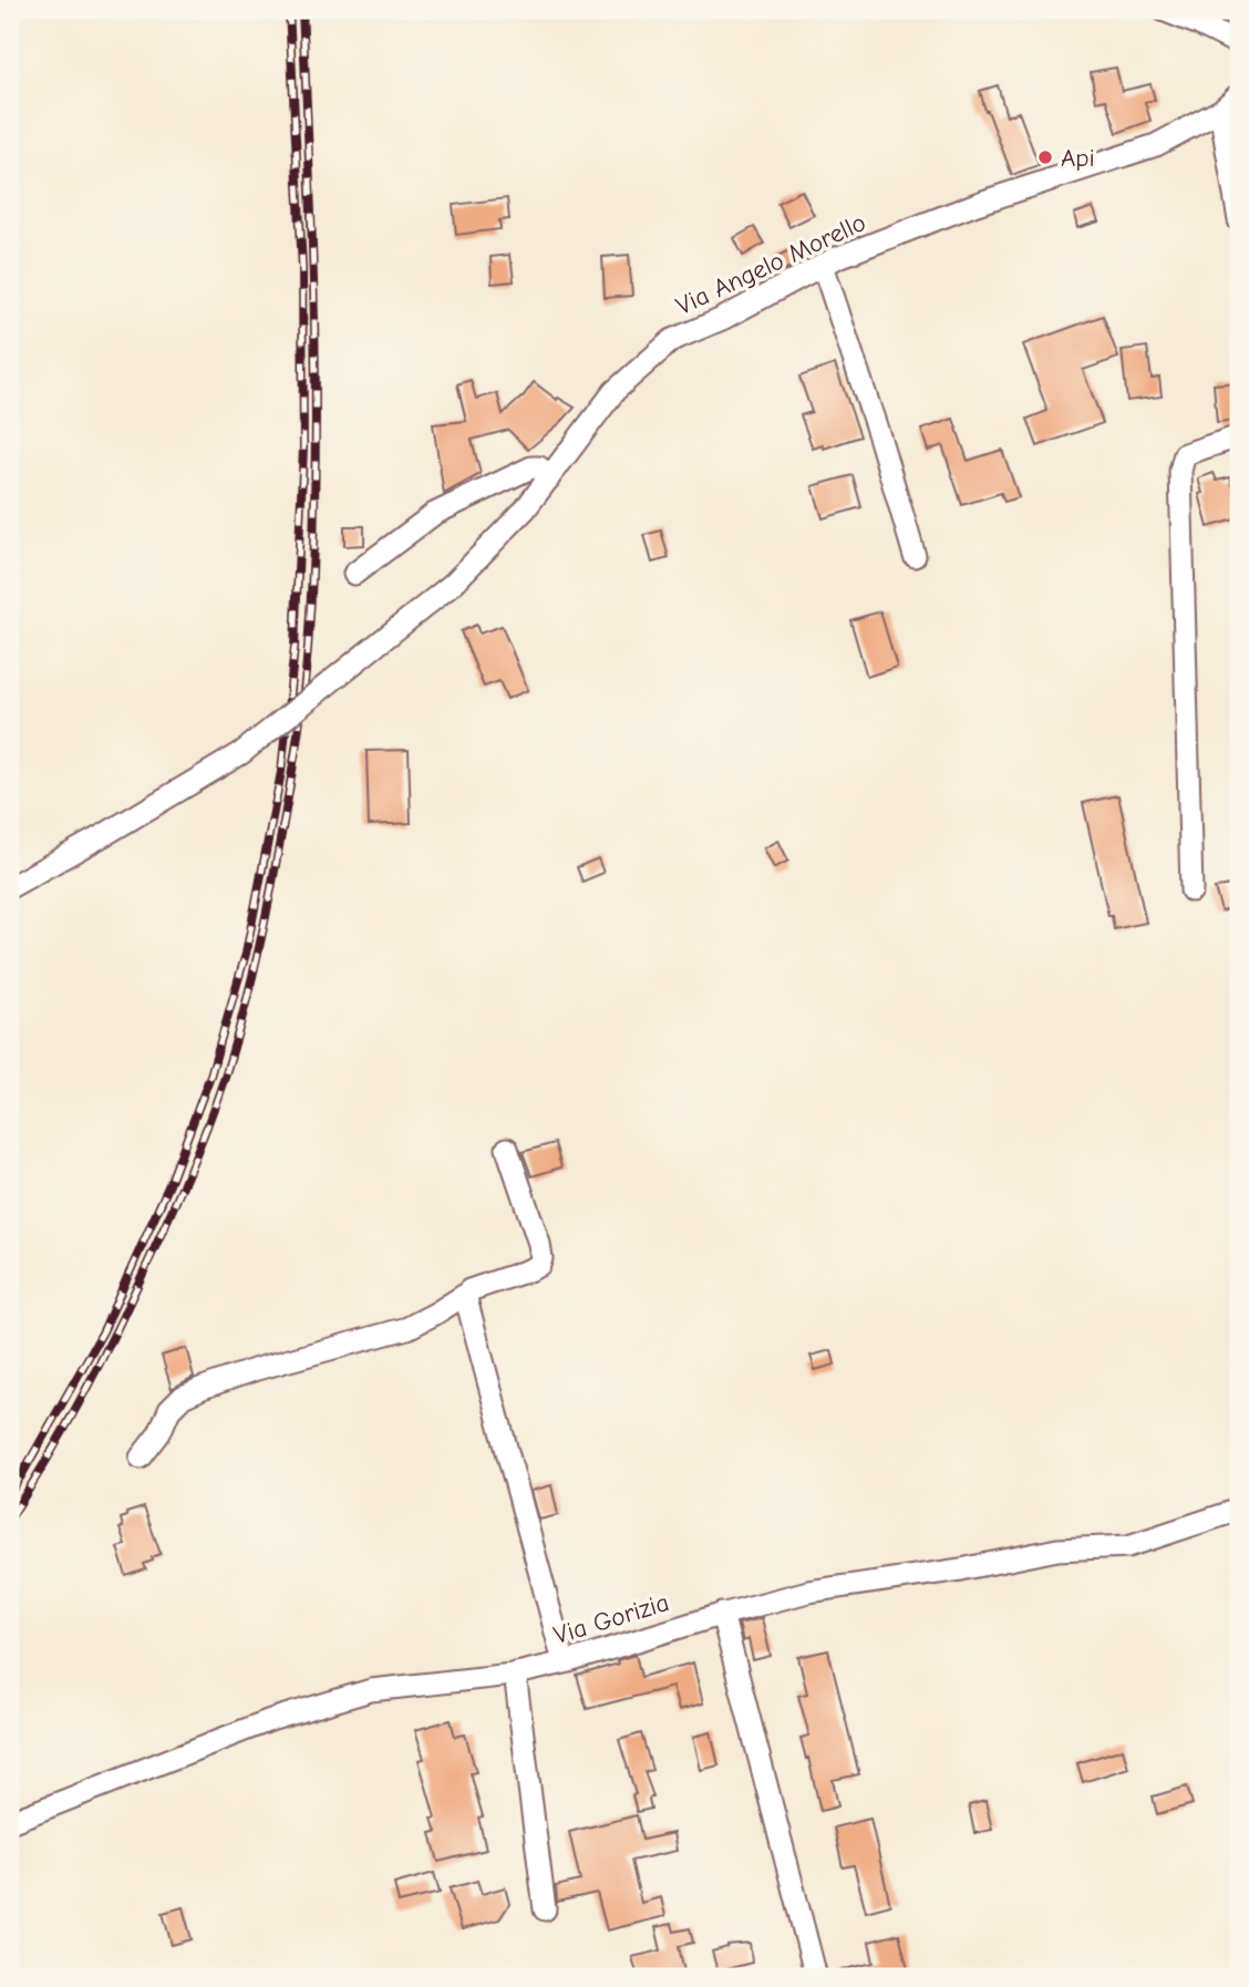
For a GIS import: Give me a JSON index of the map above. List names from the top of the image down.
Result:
{
  "streets": {
    "street": ["Via Angelo Morello", "Via Gorizia"]
  },
  "places": ["Api"]
}
